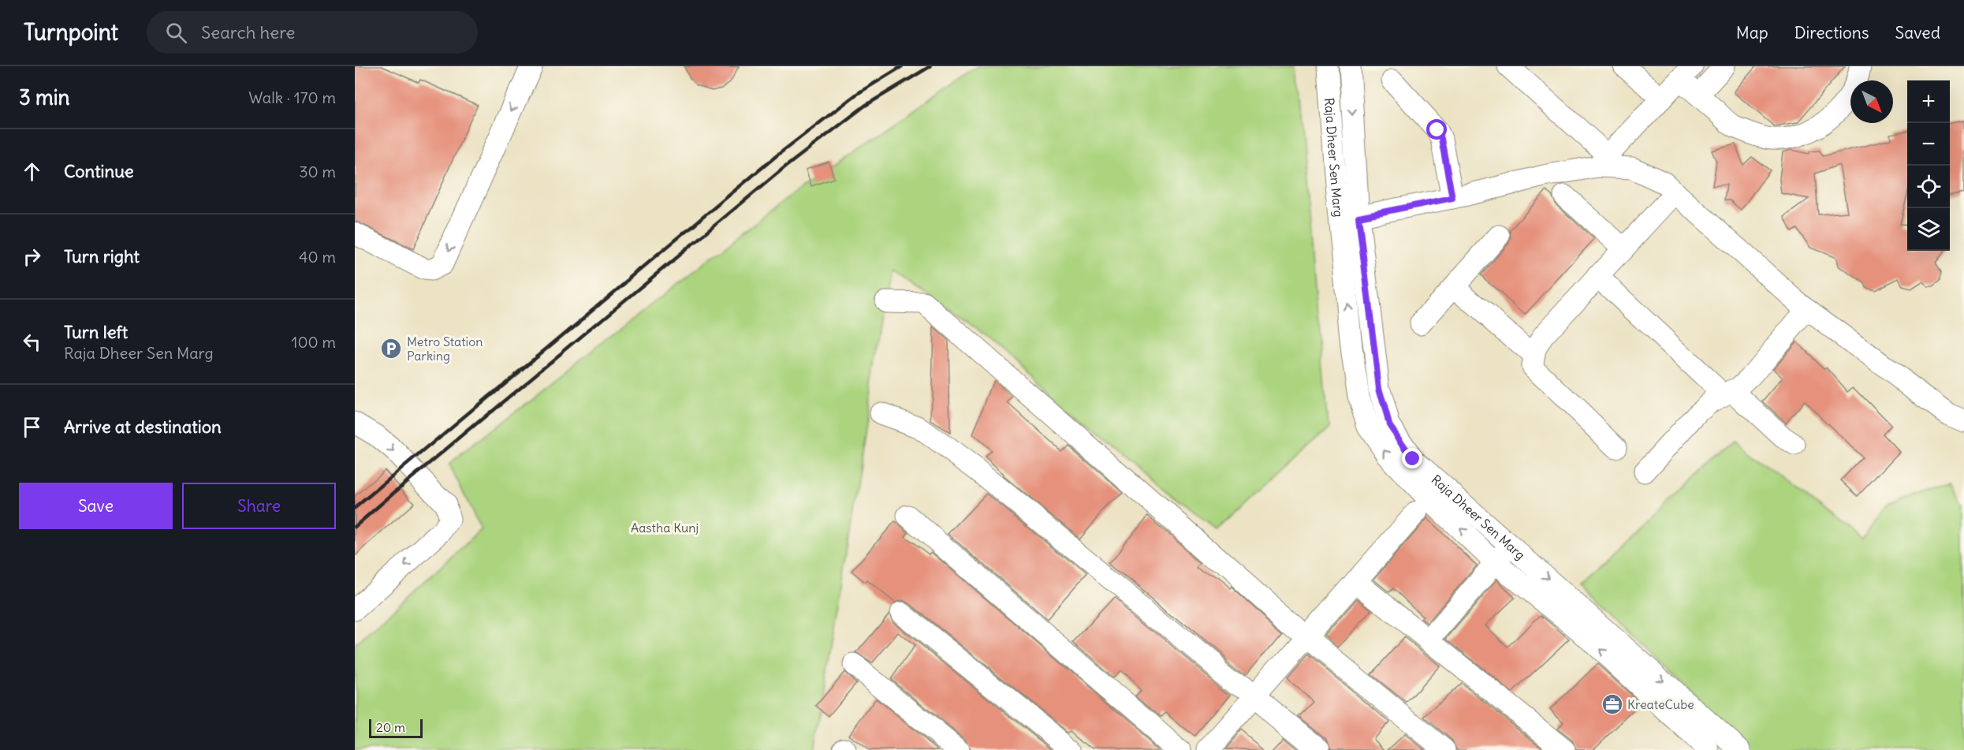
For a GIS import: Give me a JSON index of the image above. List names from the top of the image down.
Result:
{
  "streets": {
    "street": ["Raja Dheer Sen Marg"]
  },
  "parks": ["Aastha Kunj"],
  "places": {
    "parking": ["Metro Station Parking"],
    "office": ["KreateCube"]
  },
  "scale_bar": "20 m",
  "north": "bottom right",
  "page": {
    "header": "Turnpoint",
    "search": "Search here",
    "nav": ["Map", "Directions", "Saved"],
    "heading": ["3 min", "Walk · 170 m"],
    "map_buttons": ["+", "−"],
    "list": [
      ["Continue", "30 m"],
      ["Turn right", "40 m"],
      ["Turn left", "Raja Dheer Sen Marg", "100 m"],
      "Arrive at destination"
    ],
    "buttons": ["Save", "Share"],
    "scale": "20 m"
  }
}
